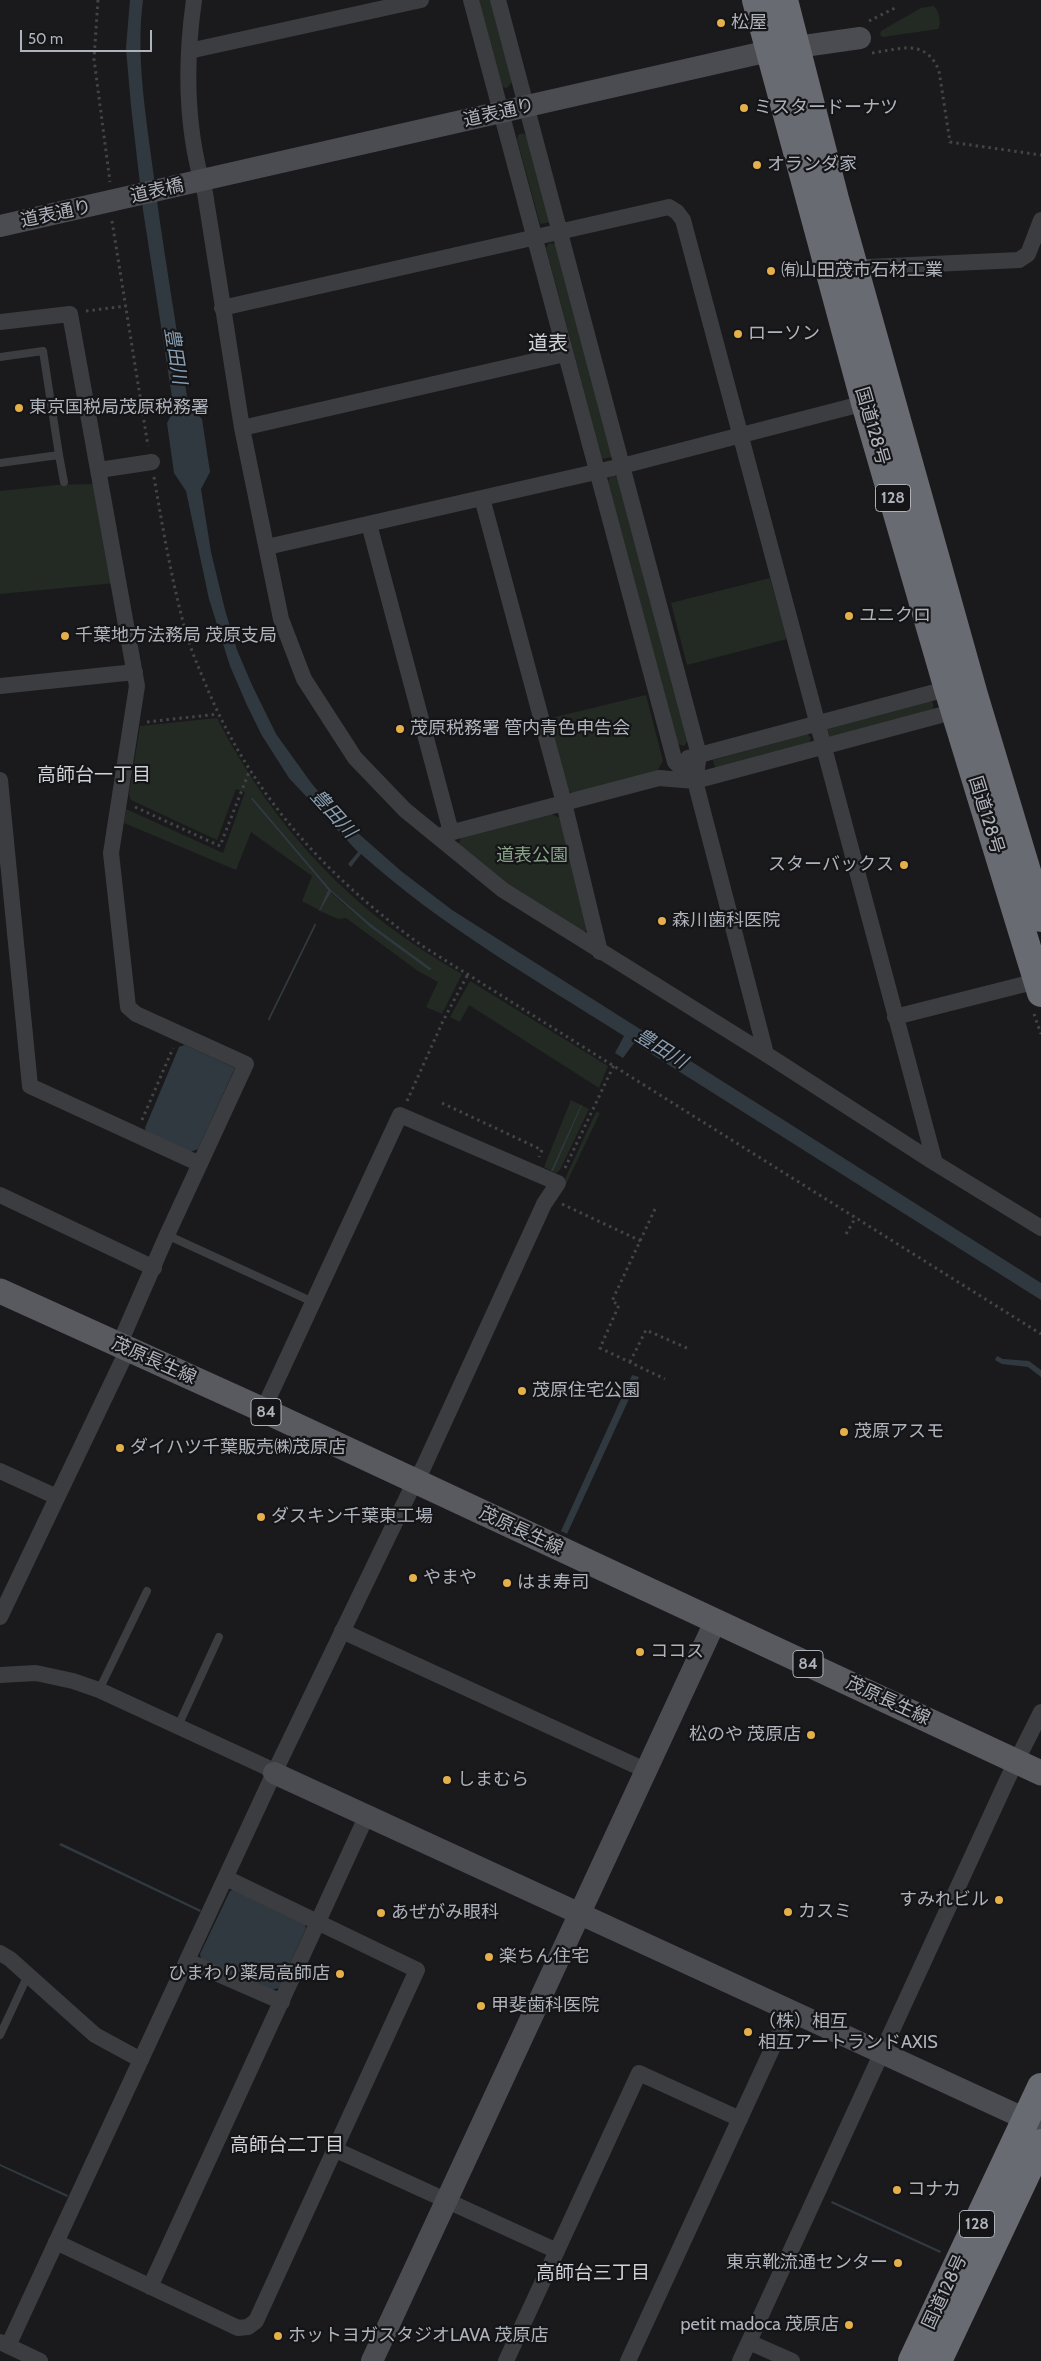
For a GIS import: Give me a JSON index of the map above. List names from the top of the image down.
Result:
{
  "streets": {
    "highway": ["国道128号", "128"],
    "main road": ["茂原長生線", "84"],
    "street": ["道表通り", "道表橋"]
  },
  "crossings": [
    ["道表通り", "道表橋"],
    ["道表通り", "国道128号"]
  ],
  "districts": [
    "道表",
    "高師台一丁目",
    "高師台二丁目",
    "高師台三丁目"
  ],
  "water": ["豊田川"],
  "parks": ["道表公園"],
  "places": [
    "松屋",
    "ミスタードーナツ",
    "オランダ家",
    "㈲山田茂市石材工業",
    "ローソン",
    "東京国税局茂原税務署",
    "ユニクロ",
    "千葉地方法務局 茂原支局",
    "茂原税務署 管内青色申告会",
    "スターバックス",
    "森川歯科医院",
    "茂原住宅公園",
    "茂原アスモ",
    "ダイハツ千葉販売㈱茂原店",
    "ダスキン千葉東工場",
    "やまや",
    "はま寿司",
    "ココス",
    "松のや 茂原店",
    "しまむら",
    "すみれビル",
    "カスミ",
    "あぜがみ眼科",
    "楽ちん住宅",
    "ひまわり薬局高師店",
    "甲斐歯科医院",
    "（株）相互 相互アートランドAXIS",
    "コナカ",
    "東京靴流通センター",
    "petit madoca 茂原店",
    "ホットヨガスタジオLAVA 茂原店"
  ],
  "scale_bar": "50 m"
}
